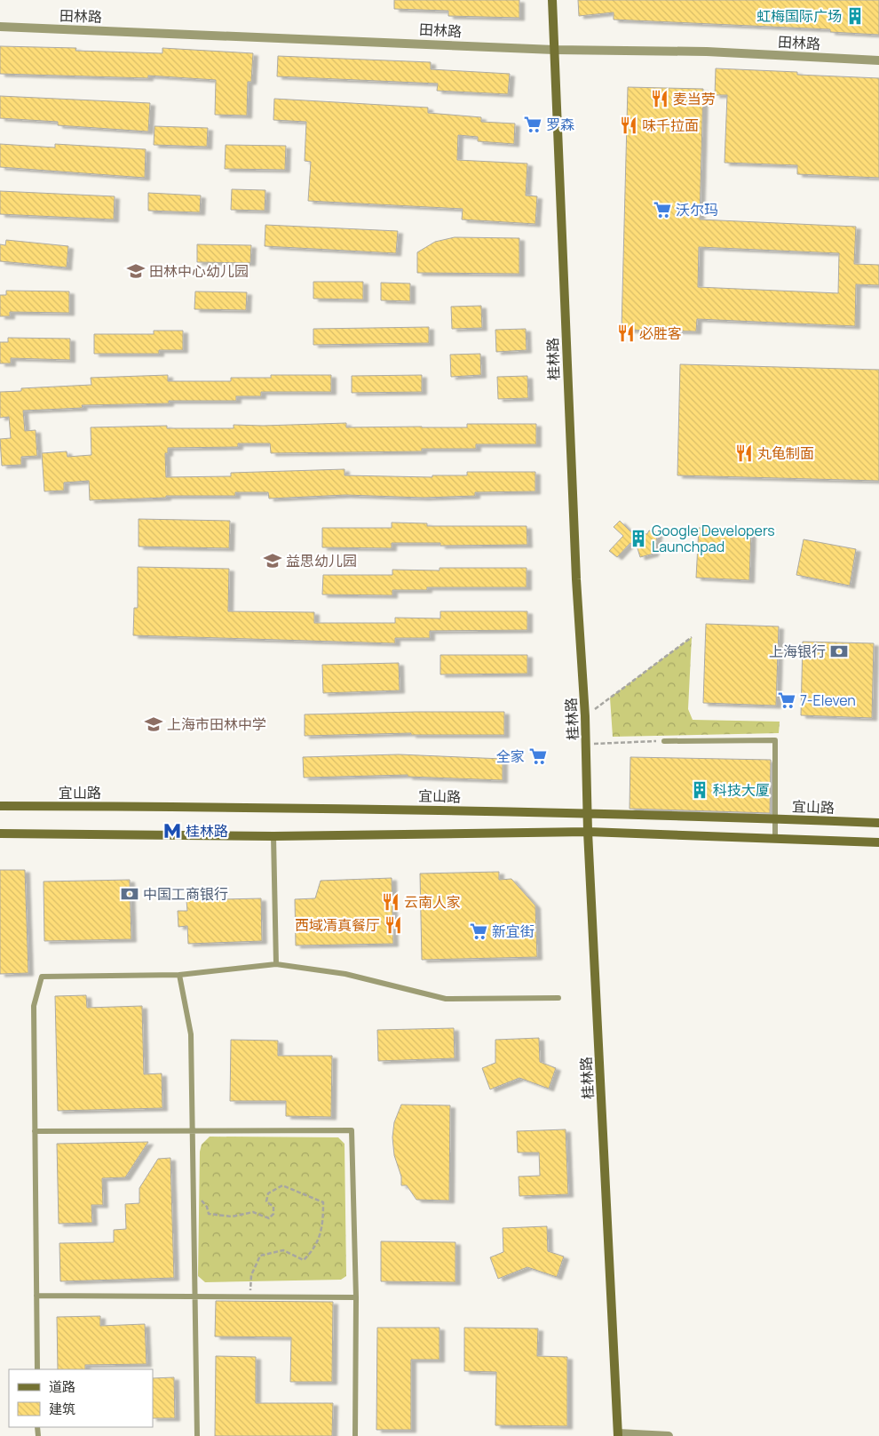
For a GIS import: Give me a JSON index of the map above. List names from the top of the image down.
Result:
{
  "streets": {
    "main road": ["桂林路", "宜山路"],
    "street": ["田林路"]
  },
  "crossings": [
    ["田林路", "桂林路"],
    ["桂林路", "宜山路"]
  ],
  "places": {
    "building": ["虹梅国际广场", "Google Developers Launchpad", "科技大厦"],
    "restaurant": [
      "麦当劳",
      "味千拉面",
      "必胜客",
      "丸龟制面",
      "云南人家",
      "西域凊真餐厅"
    ],
    "supermarket": [
      "罗森",
      "沃尔玛",
      "7-Eleven",
      "全家",
      "新宜街"
    ],
    "school or university": ["田林中心幼儿园", "益思幼儿园", "上海市田林中学"],
    "bank": ["上海银行", "中国工商银行"],
    "metro station": ["桂林路"]
  },
  "legend": ["道路", "建筑"]
}
